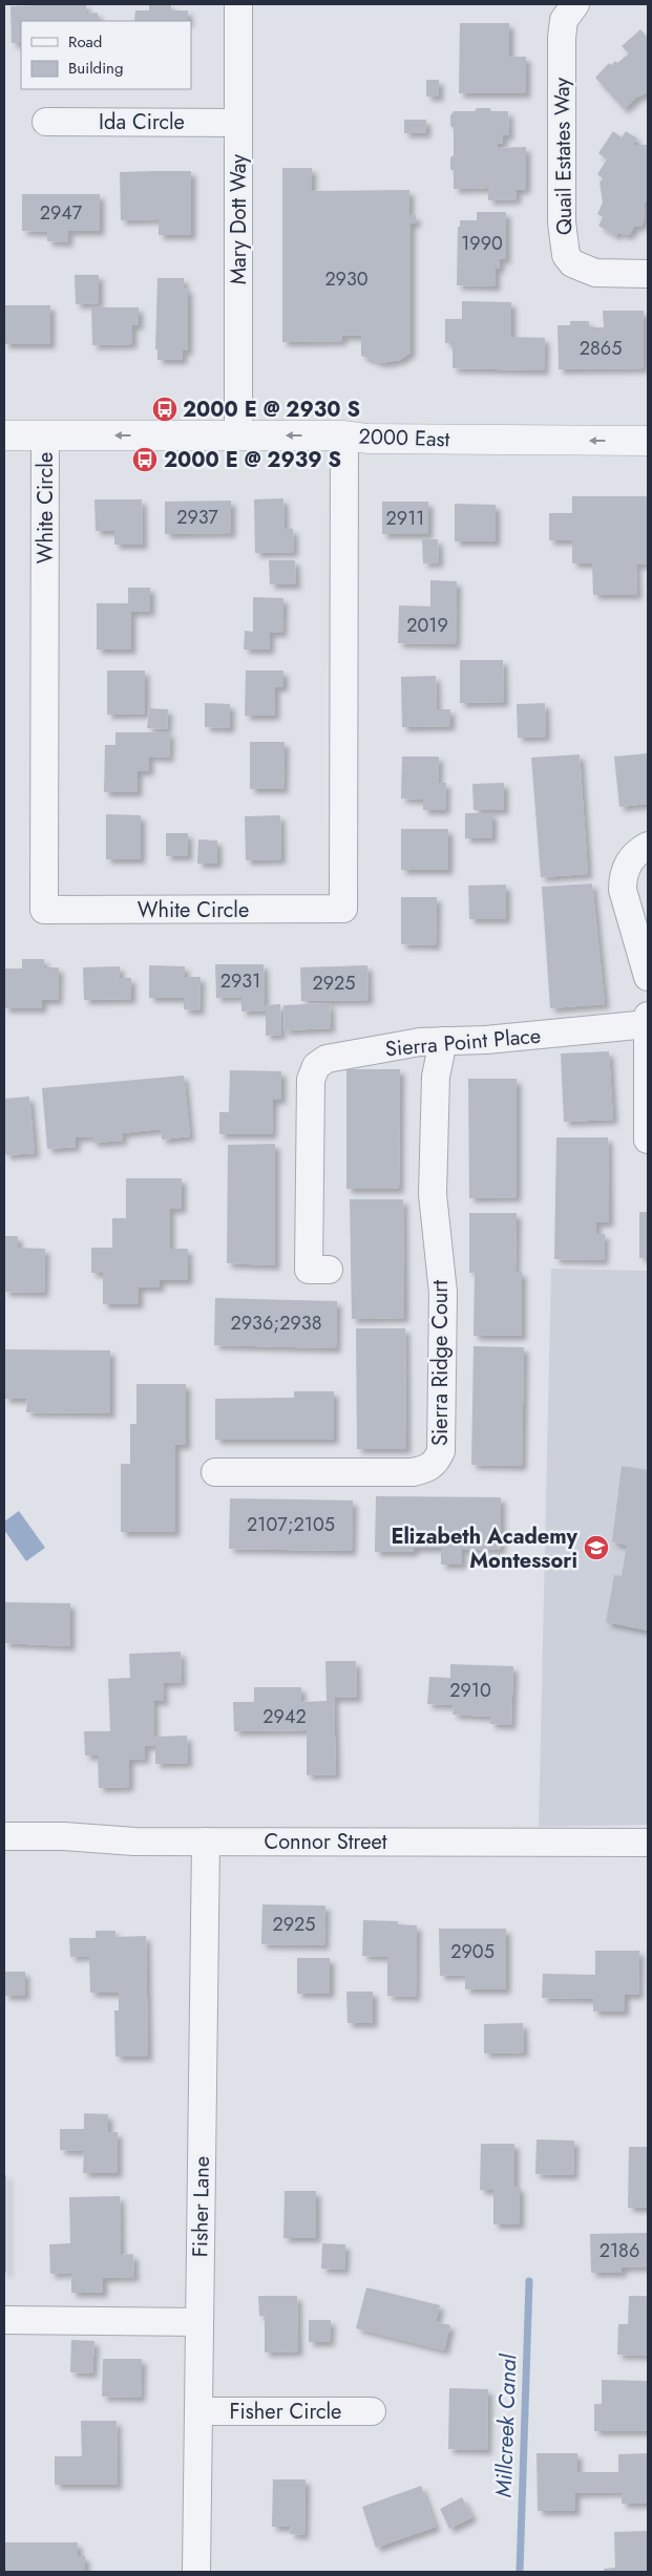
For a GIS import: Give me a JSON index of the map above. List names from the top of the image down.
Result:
{
  "streets": {
    "street": [
      "Ida Circle",
      "Quail Estates Way",
      "Mary Dott Way",
      "2000 East",
      "White Circle",
      "Sierra Point Place",
      "Sierra Ridge Court",
      "Connor Street",
      "Fisher Lane",
      "Fisher Circle"
    ]
  },
  "crossings": [
    ["Ida Circle", "Mary Dott Way"],
    ["Mary Dott Way", "2000 East"],
    ["2000 East", "White Circle"],
    ["Sierra Point Place", "Sierra Ridge Court"],
    ["Connor Street", "Fisher Lane"],
    ["Fisher Lane", "Fisher Circle"]
  ],
  "one_way": ["2000 East"],
  "water": ["Millcreek Canal"],
  "places": {
    "bus stop": ["2000 E @ 2930 S", "2000 E @ 2939 S"],
    "school or university": ["Elizabeth Academy Montessori"]
  },
  "house_numbers": [
    "2947",
    "1990",
    "2930",
    "2865",
    "2937",
    "2911",
    "2019",
    "2931",
    "2925",
    "2936;2938",
    "2107;2105",
    "2910",
    "2942",
    "2925",
    "2905",
    "2186"
  ],
  "legend": ["Road", "Building"]
}
